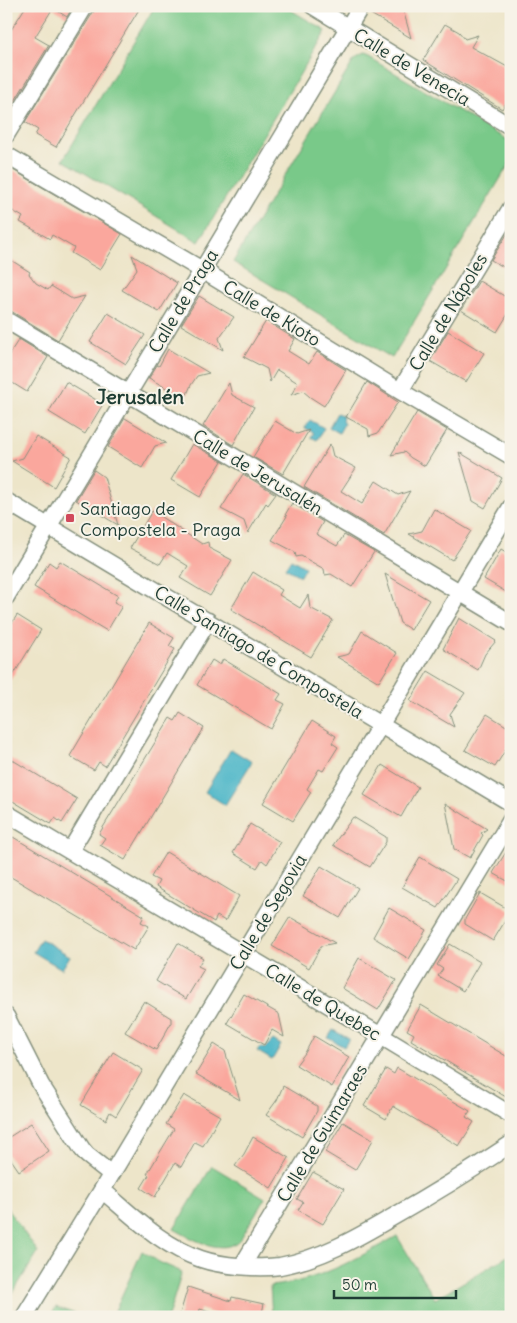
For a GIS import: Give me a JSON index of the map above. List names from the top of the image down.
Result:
{
  "streets": {
    "street": [
      "Calle de Venecia",
      "Calle de Praga",
      "Calle de Nápoles",
      "Calle de Kioto",
      "Calle de Jerusalén",
      "Calle Santiago de Compostela",
      "Calle de Segovia",
      "Calle de Quebec",
      "Calle de Guimaraes"
    ]
  },
  "crossings": [
    ["Calle de Venecia", "Calle de Praga"],
    ["Calle de Praga", "Calle de Kioto"],
    ["Calle de Praga", "Calle de Jerusalén"],
    ["Calle de Praga", "Calle Santiago de Compostela"],
    ["Calle de Nápoles", "Calle de Kioto"],
    ["Calle de Jerusalén", "Calle de Segovia"],
    ["Calle Santiago de Compostela", "Calle de Segovia"],
    ["Calle de Segovia", "Calle de Quebec"],
    ["Calle de Quebec", "Calle de Guimaraes"]
  ],
  "districts": ["Jerusalén"],
  "places": {
    "transit": ["Santiago de Compostela - Praga"]
  },
  "scale_bar": "50 m"
}
